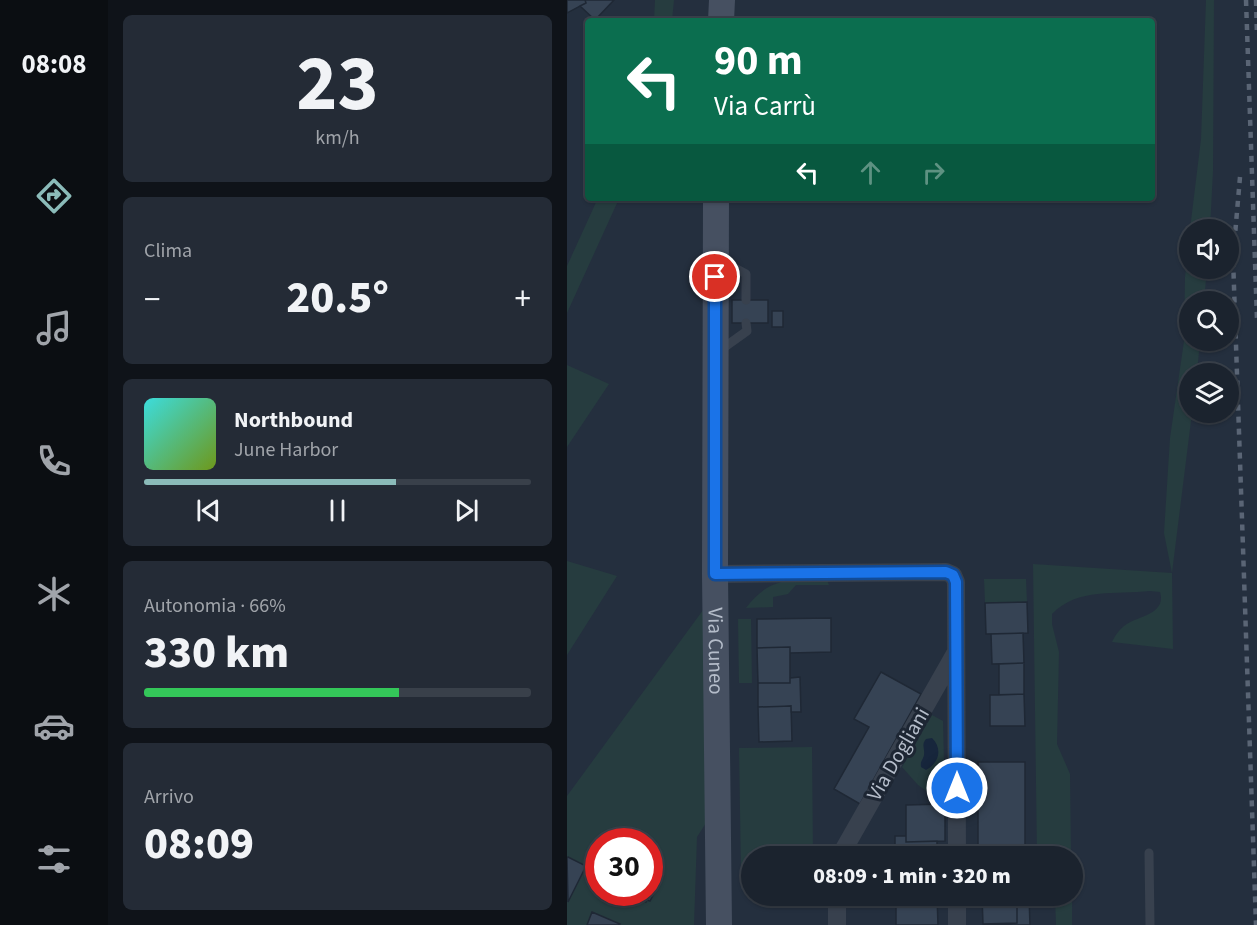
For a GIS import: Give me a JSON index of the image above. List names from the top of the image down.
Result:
{
  "streets": {
    "main road": ["Via Cuneo"],
    "street": ["Via Dogliani"]
  },
  "page": {
    "tabs": "08:08",
    "tile": [
      ["23", "km/h"],
      "Clima",
      ["Autonomia · 66%", "330 km"],
      ["Arrivo", "08:09"]
    ],
    "turn": ["90 m", "Via Carrù"],
    "heat": ["−", "20.5°", "+"],
    "song": ["Northbound", "June Harbor"],
    "limit": "30",
    "trip": "08:09 · 1 min · 320 m"
  }
}
